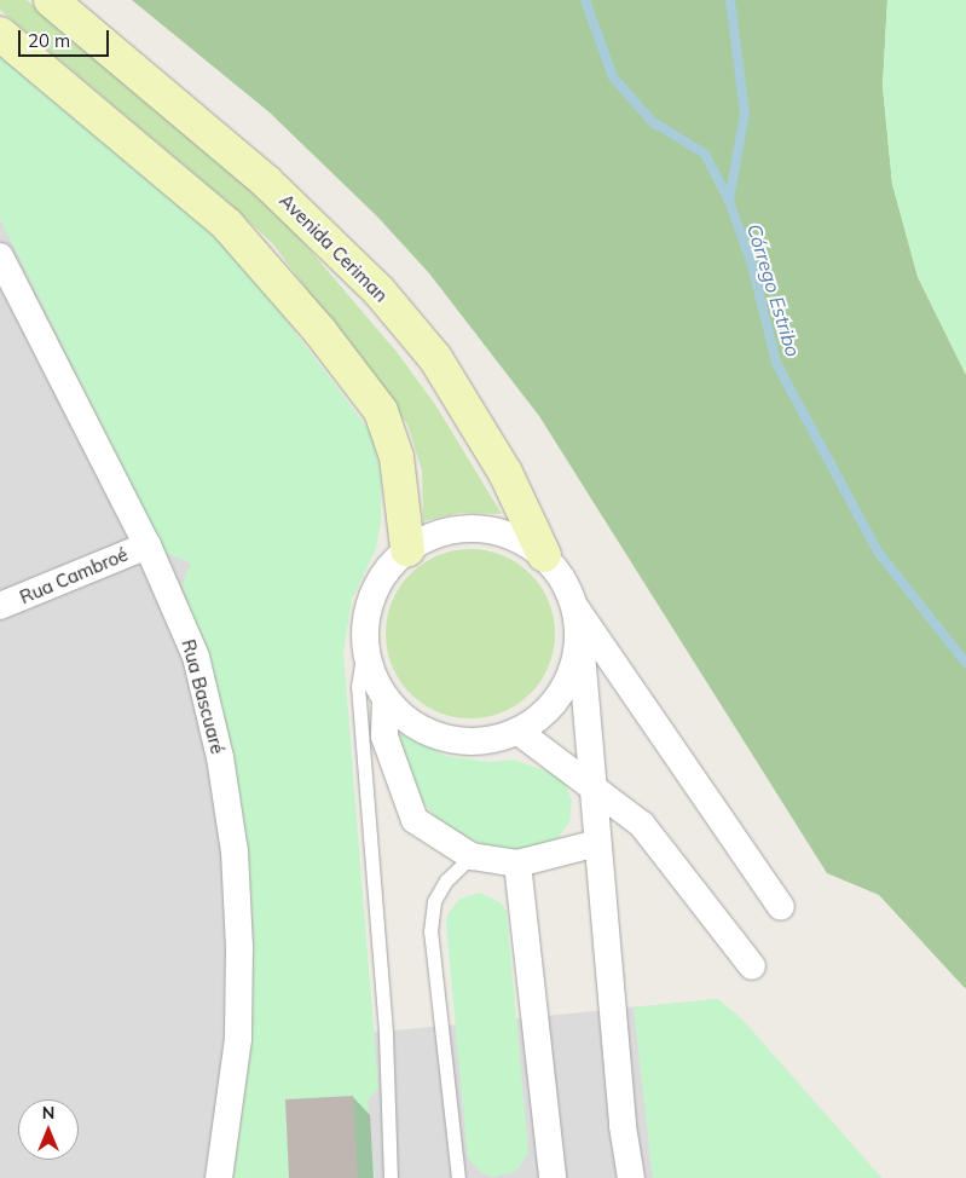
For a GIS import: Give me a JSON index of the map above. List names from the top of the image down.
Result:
{
  "streets": {
    "street": ["Avenida Ceriman", "Rua Cambroé", "Rua Bascuaré"]
  },
  "crossings": [
    ["Rua Cambroé", "Rua Bascuaré"]
  ],
  "water": ["Córrego Estribo"],
  "scale_bar": "20 m",
  "north": "top"
}
